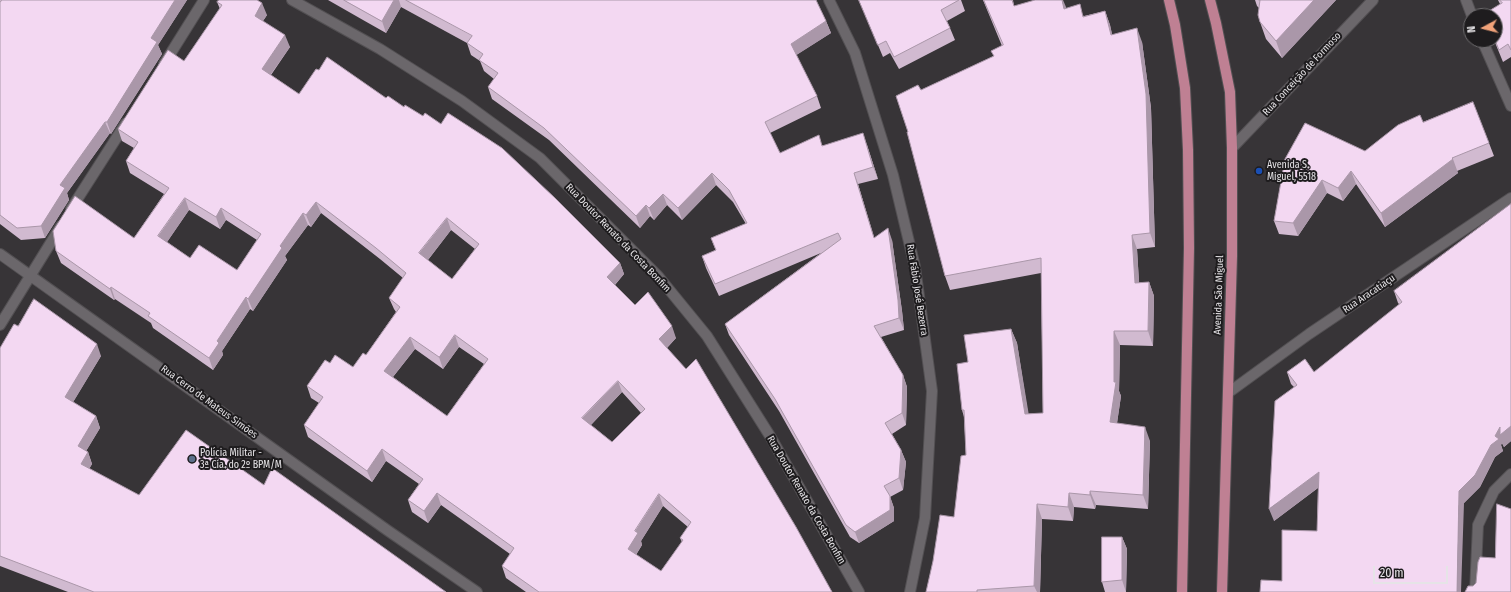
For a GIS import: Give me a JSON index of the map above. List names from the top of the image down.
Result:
{
  "streets": {
    "main road": ["Avenida São Miguel"],
    "street": [
      "Rua Conceição de Formoso",
      "Rua Doutor Renato da Costa Bonfim",
      "Rua Fábio José Bezerra",
      "Rua Aracatiaçu",
      "Rua Cerro de Mateus Simões"
    ]
  },
  "crossings": [
    ["Rua Conceição de Formoso", "Avenida São Miguel"],
    ["Rua Aracatiaçu", "Avenida São Miguel"]
  ],
  "places": ["Avenida S. Miguel, 5518", "Polícia Militar - 3ª Cia. do 2º BPM/M"],
  "scale_bar": "20 m",
  "north": "left"
}
